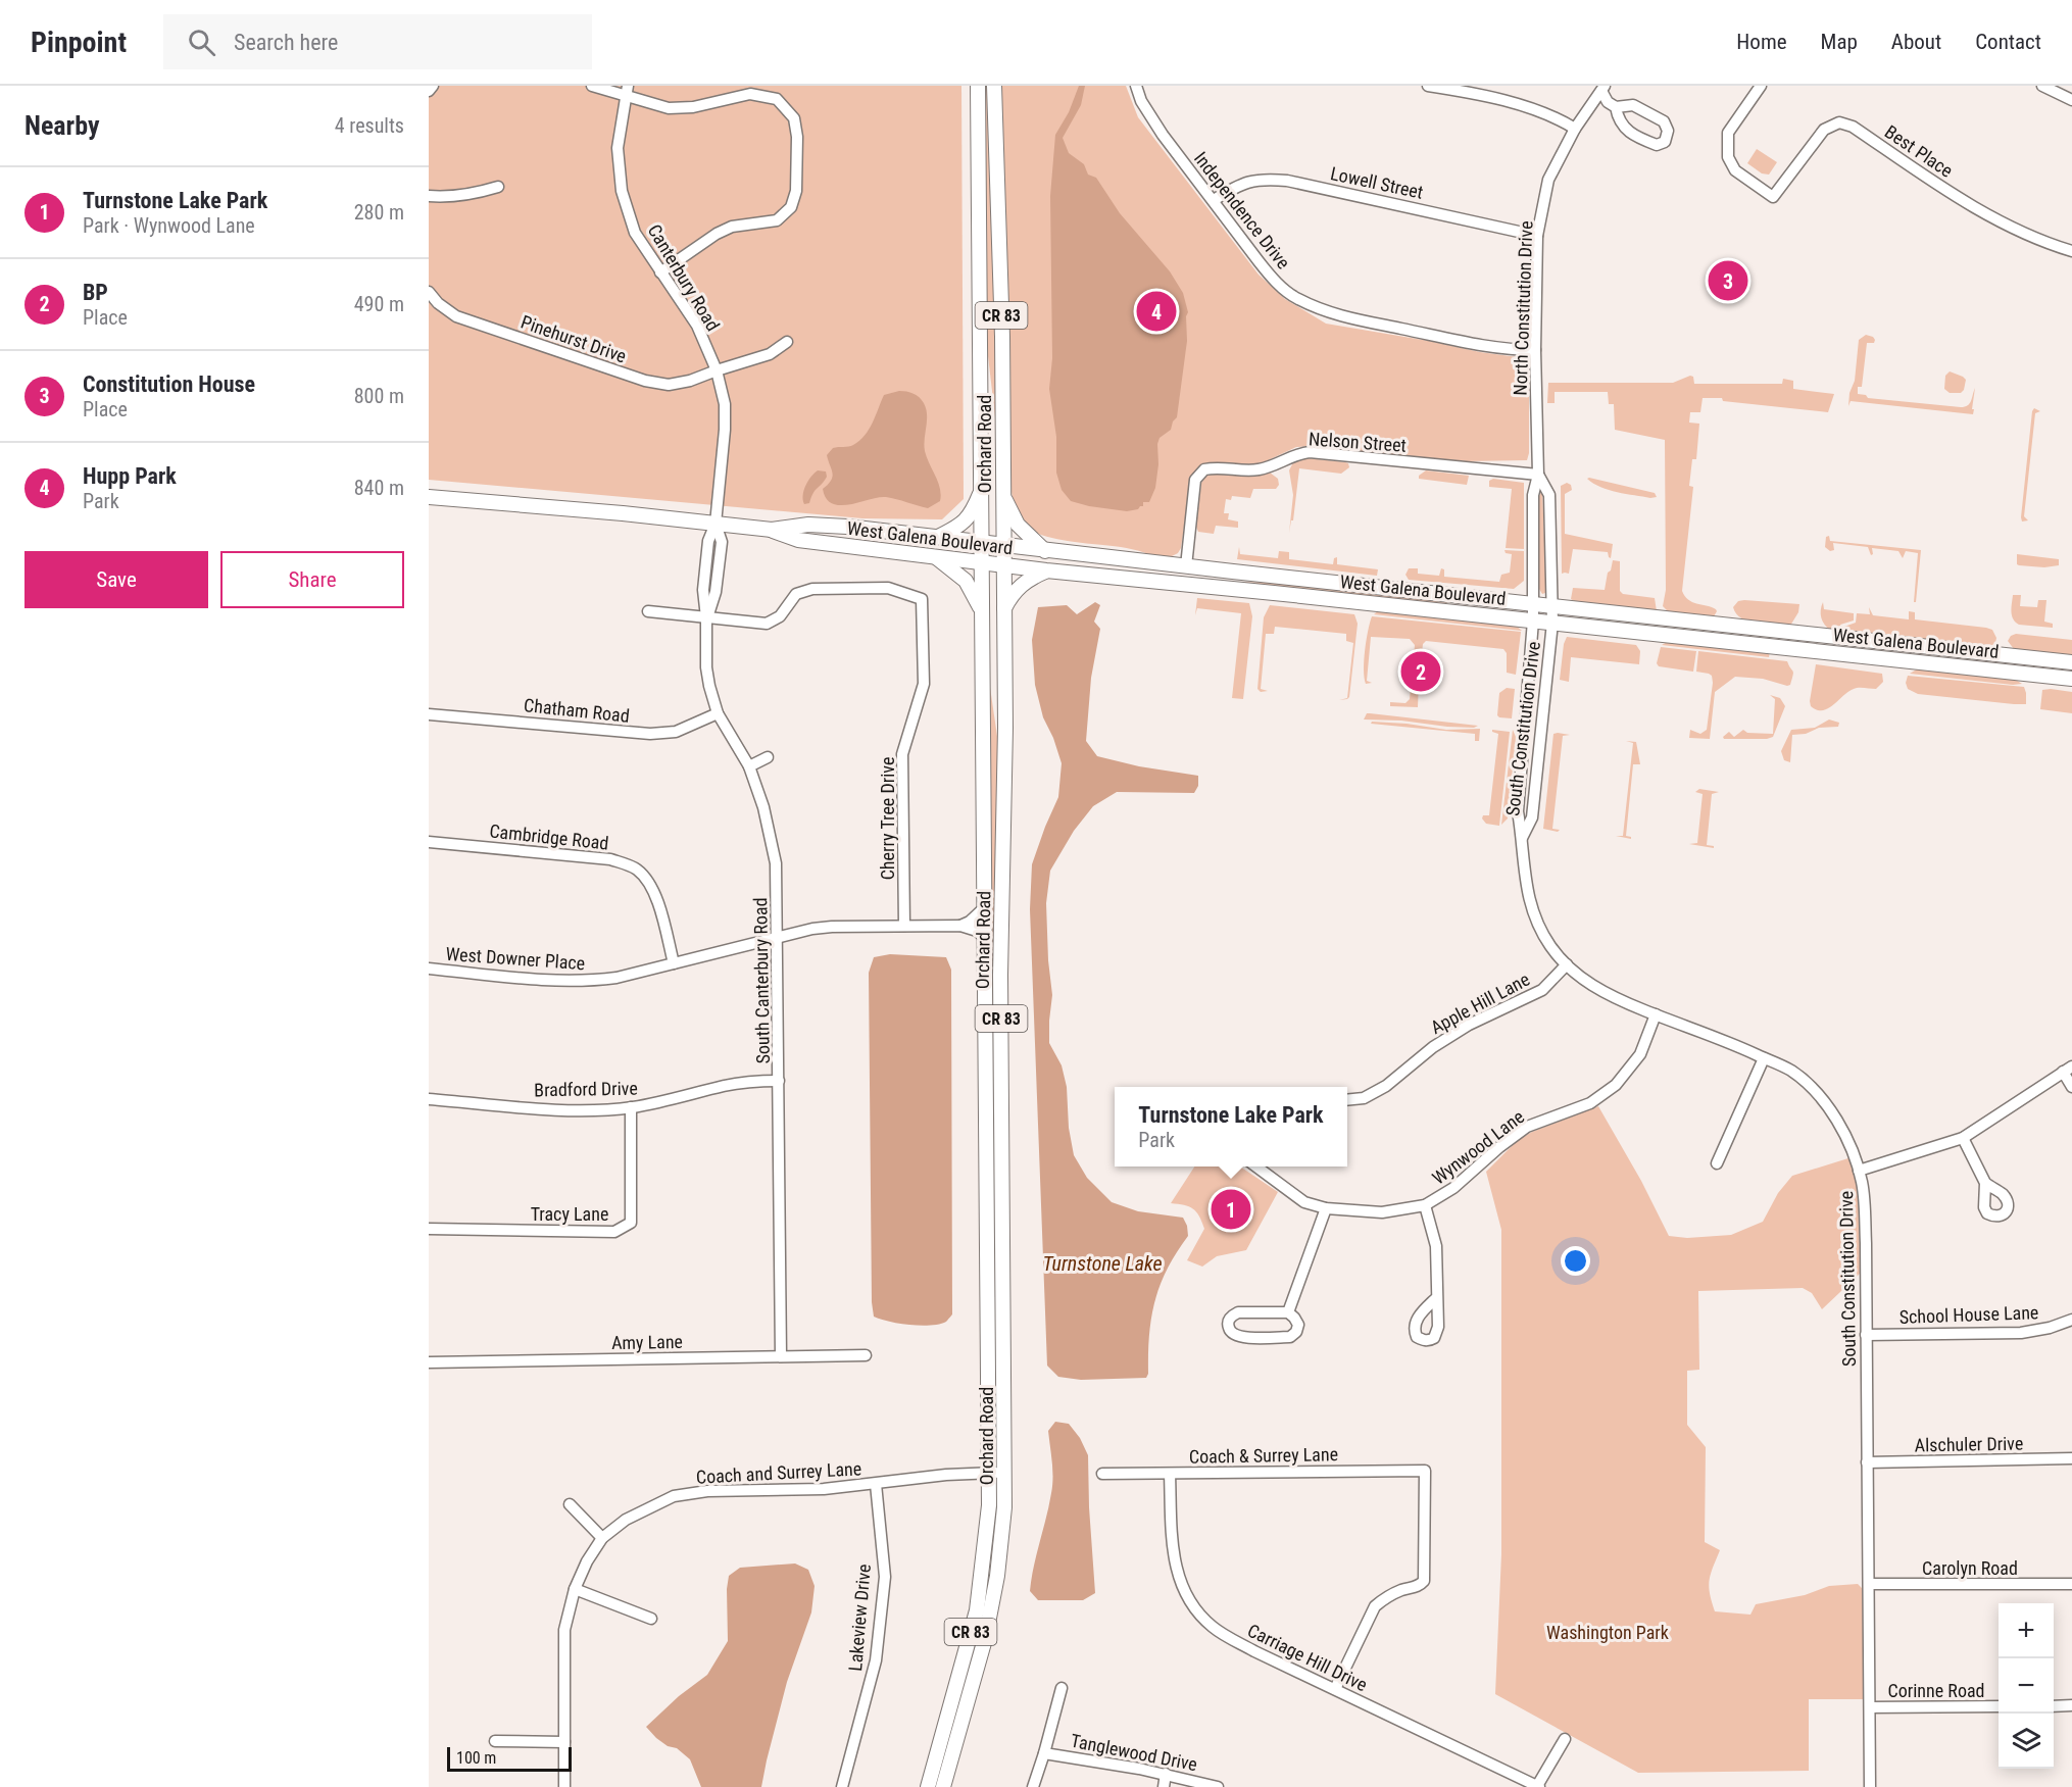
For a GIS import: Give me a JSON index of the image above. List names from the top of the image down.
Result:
{
  "streets": {
    "main road": ["CR 83", "Orchard Road", "West Galena Boulevard"],
    "street": [
      "Best Place",
      "Lowell Street",
      "Independence Drive",
      "Canterbury Road",
      "North Constitution Drive",
      "Pinehurst Drive",
      "Nelson Street",
      "Chatham Road",
      "South Constitution Drive",
      "Cherry Tree Drive",
      "Cambridge Road",
      "West Downer Place",
      "South Canterbury Road",
      "Apple Hill Lane",
      "Bradford Drive",
      "Wynwood Lane",
      "Tracy Lane",
      "School House Lane",
      "Amy Lane",
      "Alschuler Drive",
      "Coach & Surrey Lane",
      "Coach and Surrey Lane",
      "Carolyn Road",
      "Lakeview Drive",
      "Carriage Hill Drive",
      "Corinne Road",
      "Tanglewood Drive"
    ]
  },
  "crossings": [
    ["Lowell Street", "Independence Drive"],
    ["Lowell Street", "North Constitution Drive"],
    ["Independence Drive", "North Constitution Drive"],
    ["Canterbury Road", "Pinehurst Drive"],
    ["Canterbury Road", "West Galena Boulevard"],
    ["Canterbury Road", "South Canterbury Road"],
    ["North Constitution Drive", "Nelson Street"],
    ["North Constitution Drive", "West Galena Boulevard"],
    ["North Constitution Drive", "South Constitution Drive"],
    ["Nelson Street", "West Galena Boulevard"],
    ["Orchard Road", "West Galena Boulevard"],
    ["Orchard Road", "West Downer Place"],
    ["Orchard Road", "Coach and Surrey Lane"],
    ["West Galena Boulevard", "South Constitution Drive"],
    ["West Galena Boulevard", "South Canterbury Road"],
    ["Chatham Road", "South Canterbury Road"],
    ["South Constitution Drive", "Apple Hill Lane"],
    ["South Constitution Drive", "Wynwood Lane"],
    ["South Constitution Drive", "School House Lane"],
    ["South Constitution Drive", "Alschuler Drive"],
    ["South Constitution Drive", "Carolyn Road"],
    ["South Constitution Drive", "Corinne Road"],
    ["Cherry Tree Drive", "West Downer Place"],
    ["Cherry Tree Drive", "South Canterbury Road"],
    ["Cambridge Road", "West Downer Place"],
    ["West Downer Place", "South Canterbury Road"],
    ["South Canterbury Road", "Bradford Drive"],
    ["South Canterbury Road", "Amy Lane"],
    ["Bradford Drive", "Tracy Lane"],
    ["Coach & Surrey Lane", "Carriage Hill Drive"],
    ["Coach and Surrey Lane", "Lakeview Drive"]
  ],
  "water": ["Turnstone Lake"],
  "parks": ["Washington Park"],
  "scale_bar": "100 m",
  "page": {
    "header": "Pinpoint",
    "search": "Search here",
    "nav": [
      "Home",
      "Map",
      "About",
      "Contact"
    ],
    "heading": ["Nearby", "4 results"],
    "list": [
      {
        "mark": "1",
        "name": "Turnstone Lake Park",
        "note": "Park · Wynwood Lane",
        "value": "280 m"
      },
      {
        "mark": "2",
        "name": "BP",
        "note": "Place",
        "value": "490 m"
      },
      {
        "mark": "3",
        "name": "Constitution House",
        "note": "Place",
        "value": "800 m"
      },
      {
        "mark": "4",
        "name": "Hupp Park",
        "note": "Park",
        "value": "840 m"
      }
    ],
    "pins": [
      "3",
      "4",
      "2",
      "1"
    ],
    "buttons": ["Save", "Share"],
    "popup": ["Turnstone Lake Park", "Park"],
    "map_buttons": ["+", "−"],
    "scale": "100 m"
  }
}
